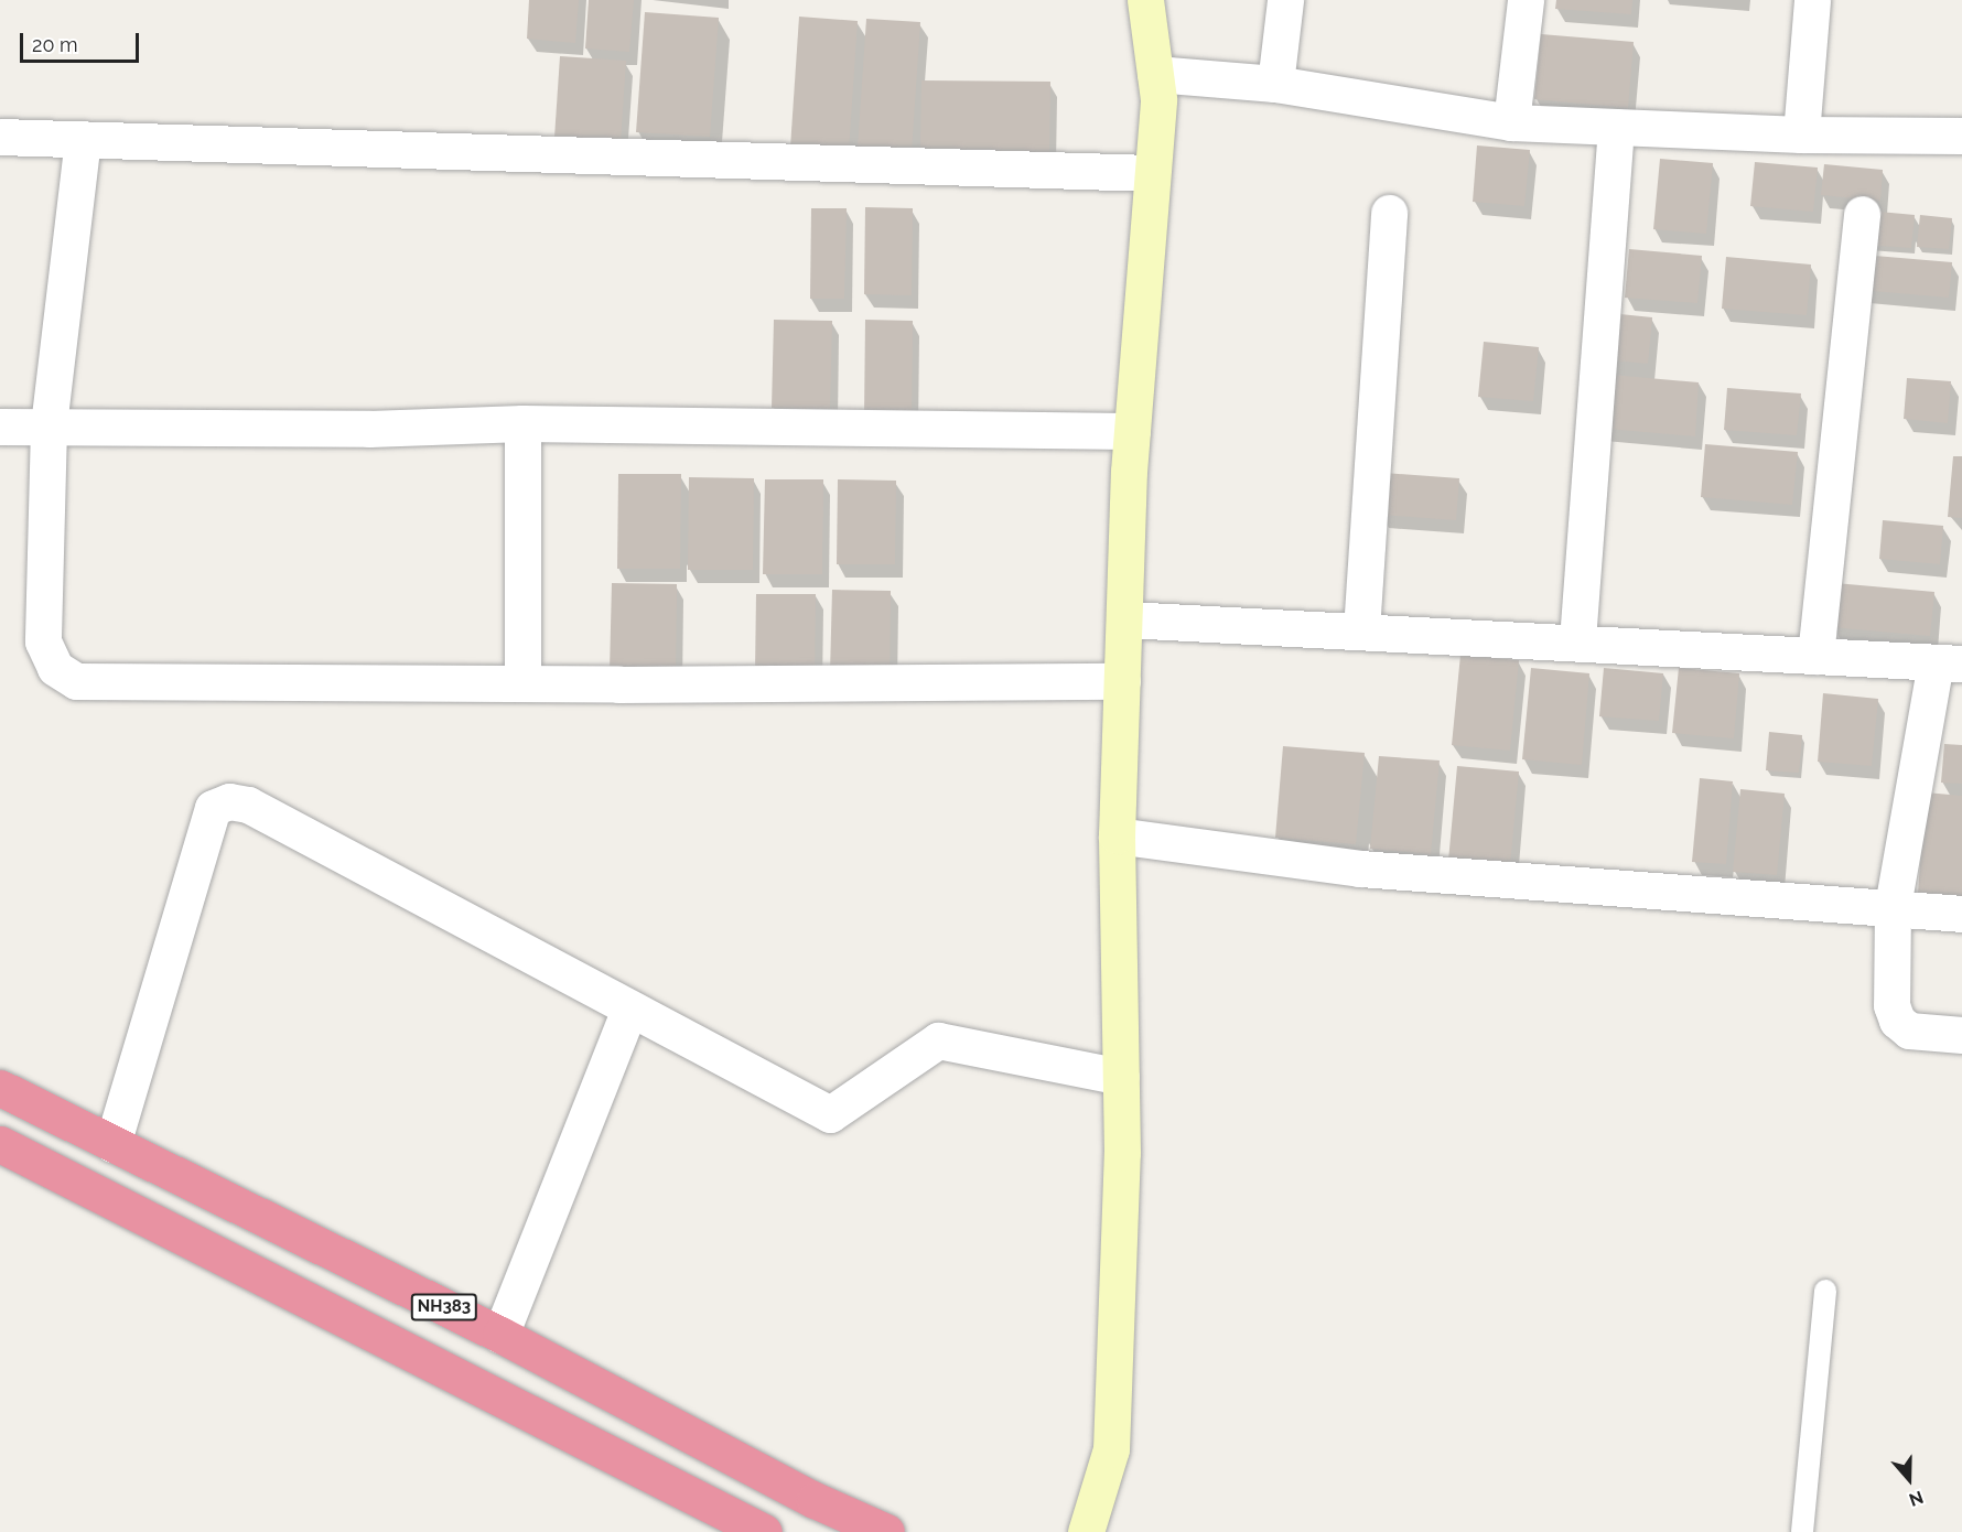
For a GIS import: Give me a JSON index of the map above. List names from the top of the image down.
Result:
{
  "streets": {
    "highway": ["NH383"]
  },
  "scale_bar": "20 m",
  "north": "bottom"
}
